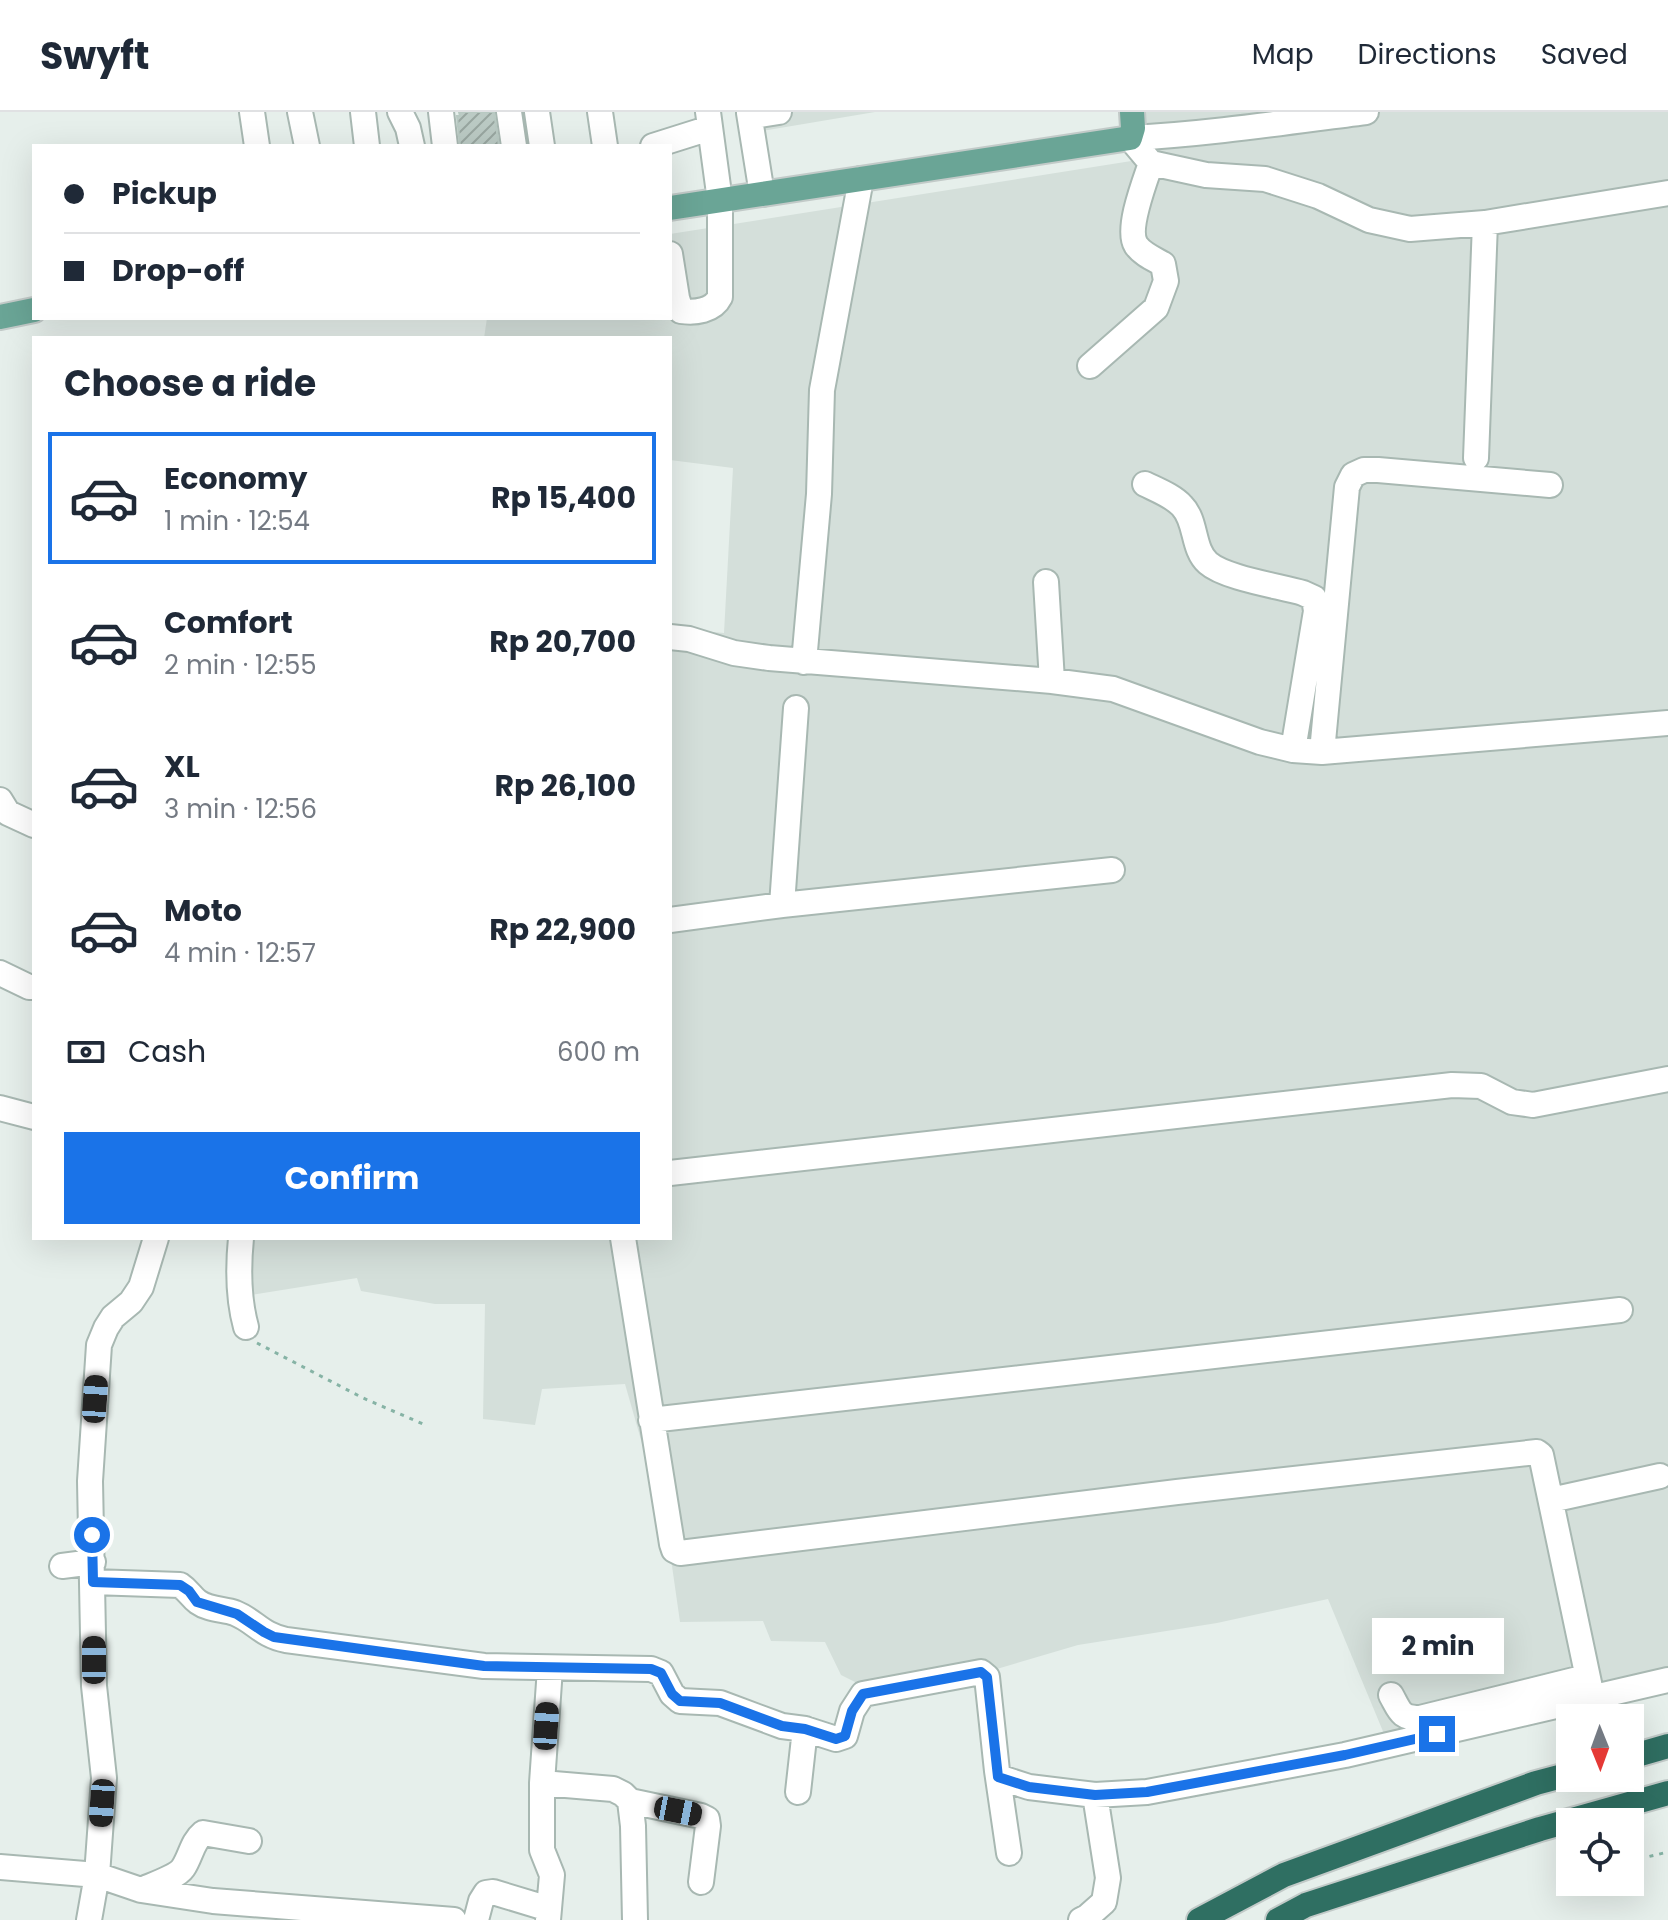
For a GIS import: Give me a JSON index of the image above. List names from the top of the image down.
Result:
{
  "north": "bottom",
  "page": {
    "header": "Swyft",
    "nav": ["Map", "Directions", "Saved"],
    "banner": ["Pickup", "Drop-off"],
    "heading": "Choose a ride",
    "list": [
      {
        "name": "Economy",
        "note": "1 min · 12:54",
        "value": "Rp 15,400"
      },
      {
        "name": "Comfort",
        "note": "2 min · 12:55",
        "value": "Rp 20,700"
      },
      {
        "name": "XL",
        "note": "3 min · 12:56",
        "value": "Rp 26,100"
      },
      {
        "name": "Moto",
        "note": "4 min · 12:57",
        "value": "Rp 22,900"
      }
    ],
    "pay": ["Cash", "600 m"],
    "buttons": "Confirm",
    "bubble": "2 min"
  }
}
